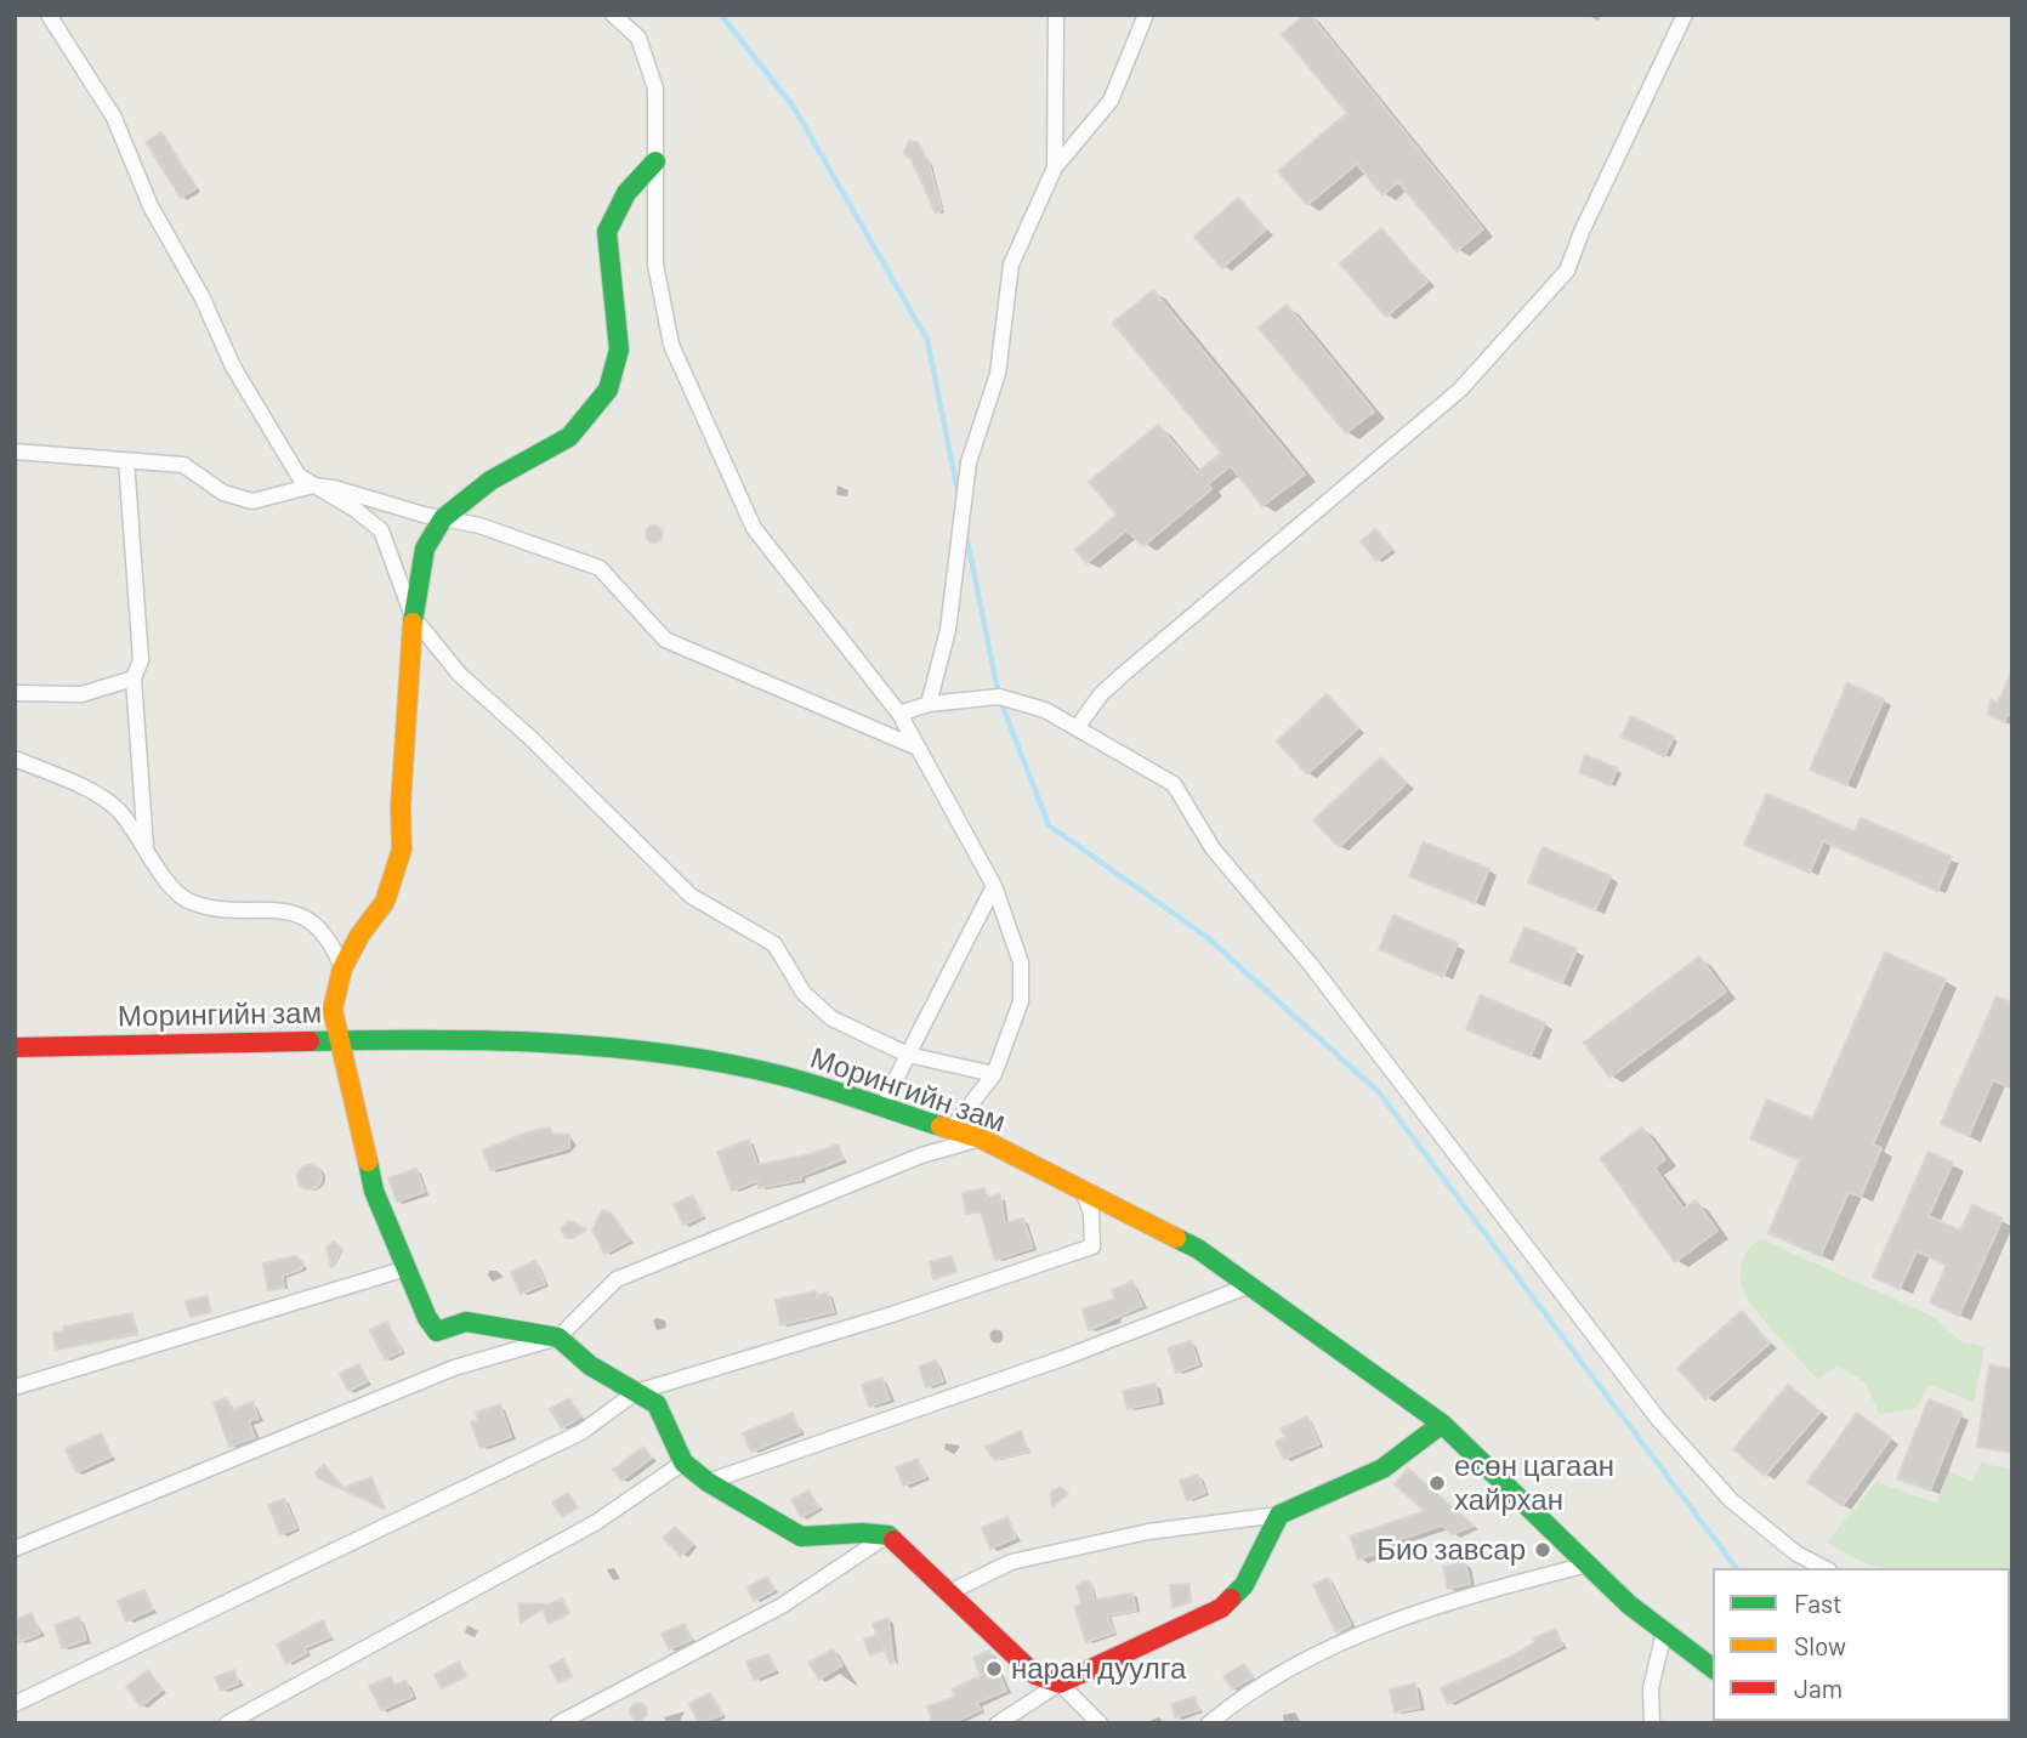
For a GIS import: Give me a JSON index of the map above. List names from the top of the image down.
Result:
{
  "streets": {
    "street": ["Морингийн зам"]
  },
  "places": ["есөн цагаан хайрхан", "Био завсар", "наран дуулга"],
  "legend": ["Fast", "Slow", "Jam"]
}
